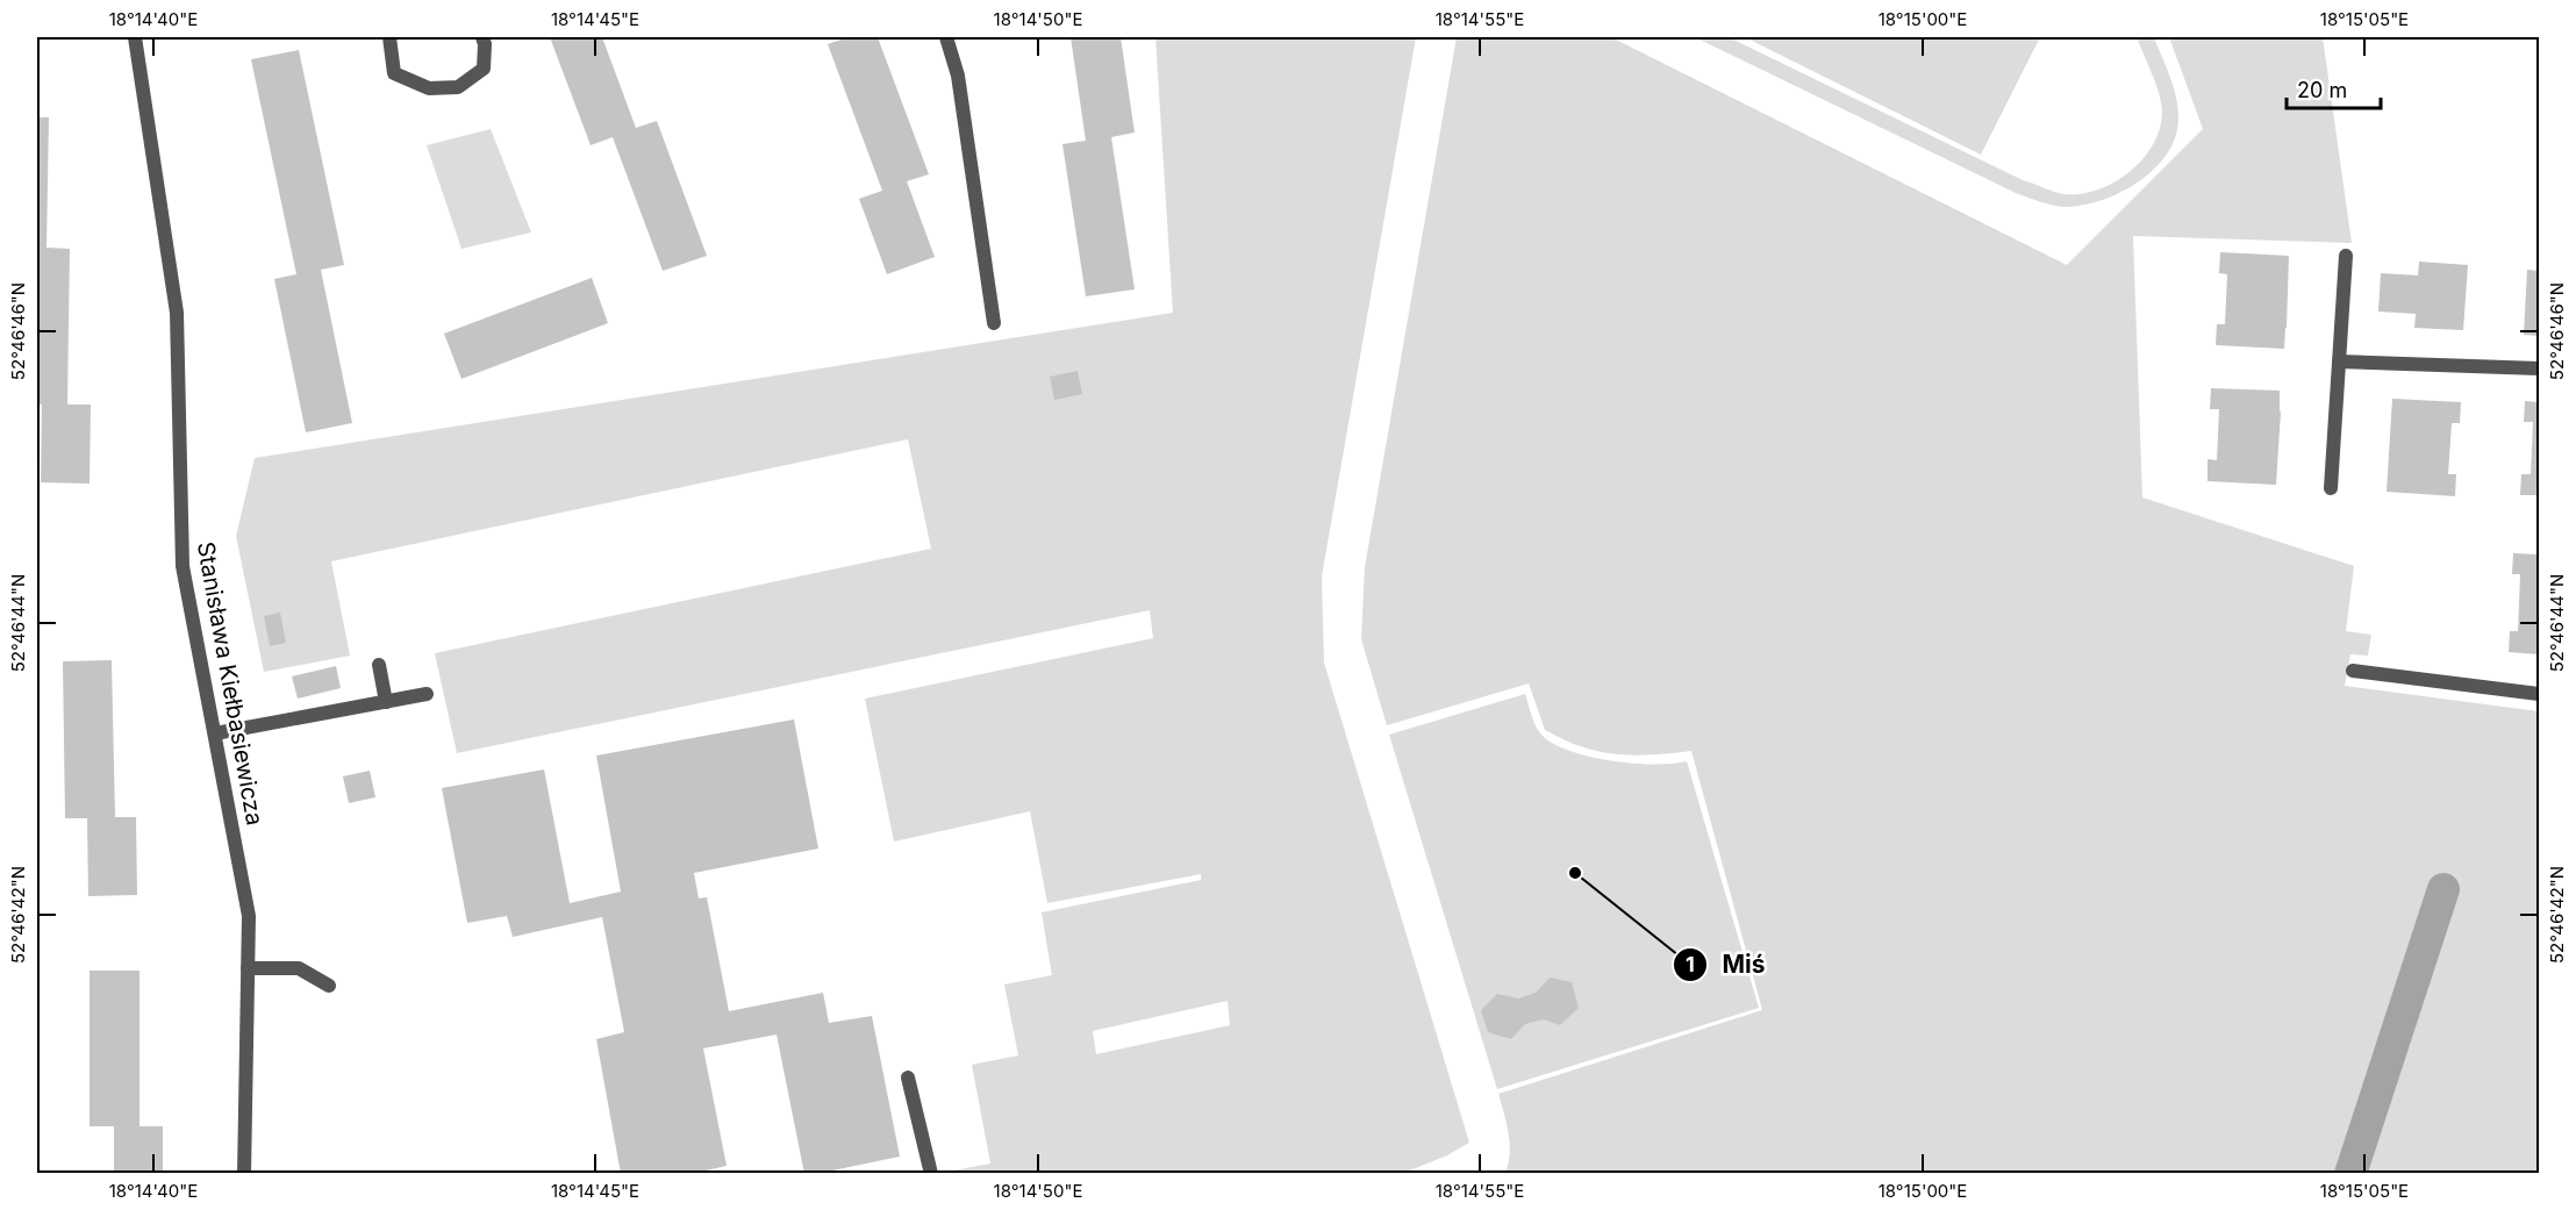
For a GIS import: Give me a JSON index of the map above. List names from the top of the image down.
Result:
{
  "streets": {
    "street": ["Stanisława Kiełbasiewicza"]
  },
  "places": ["Miś"],
  "scale_bar": "20 m",
  "coordinates": [
    "18°14'40\"E",
    "18°14'45\"E",
    "18°14'50\"E",
    "18°14'55\"E",
    "18°15'00\"E",
    "18°15'05\"E",
    "52°46'46\"N",
    "52°46'44\"N",
    "52°46'42\"N"
  ]
}
